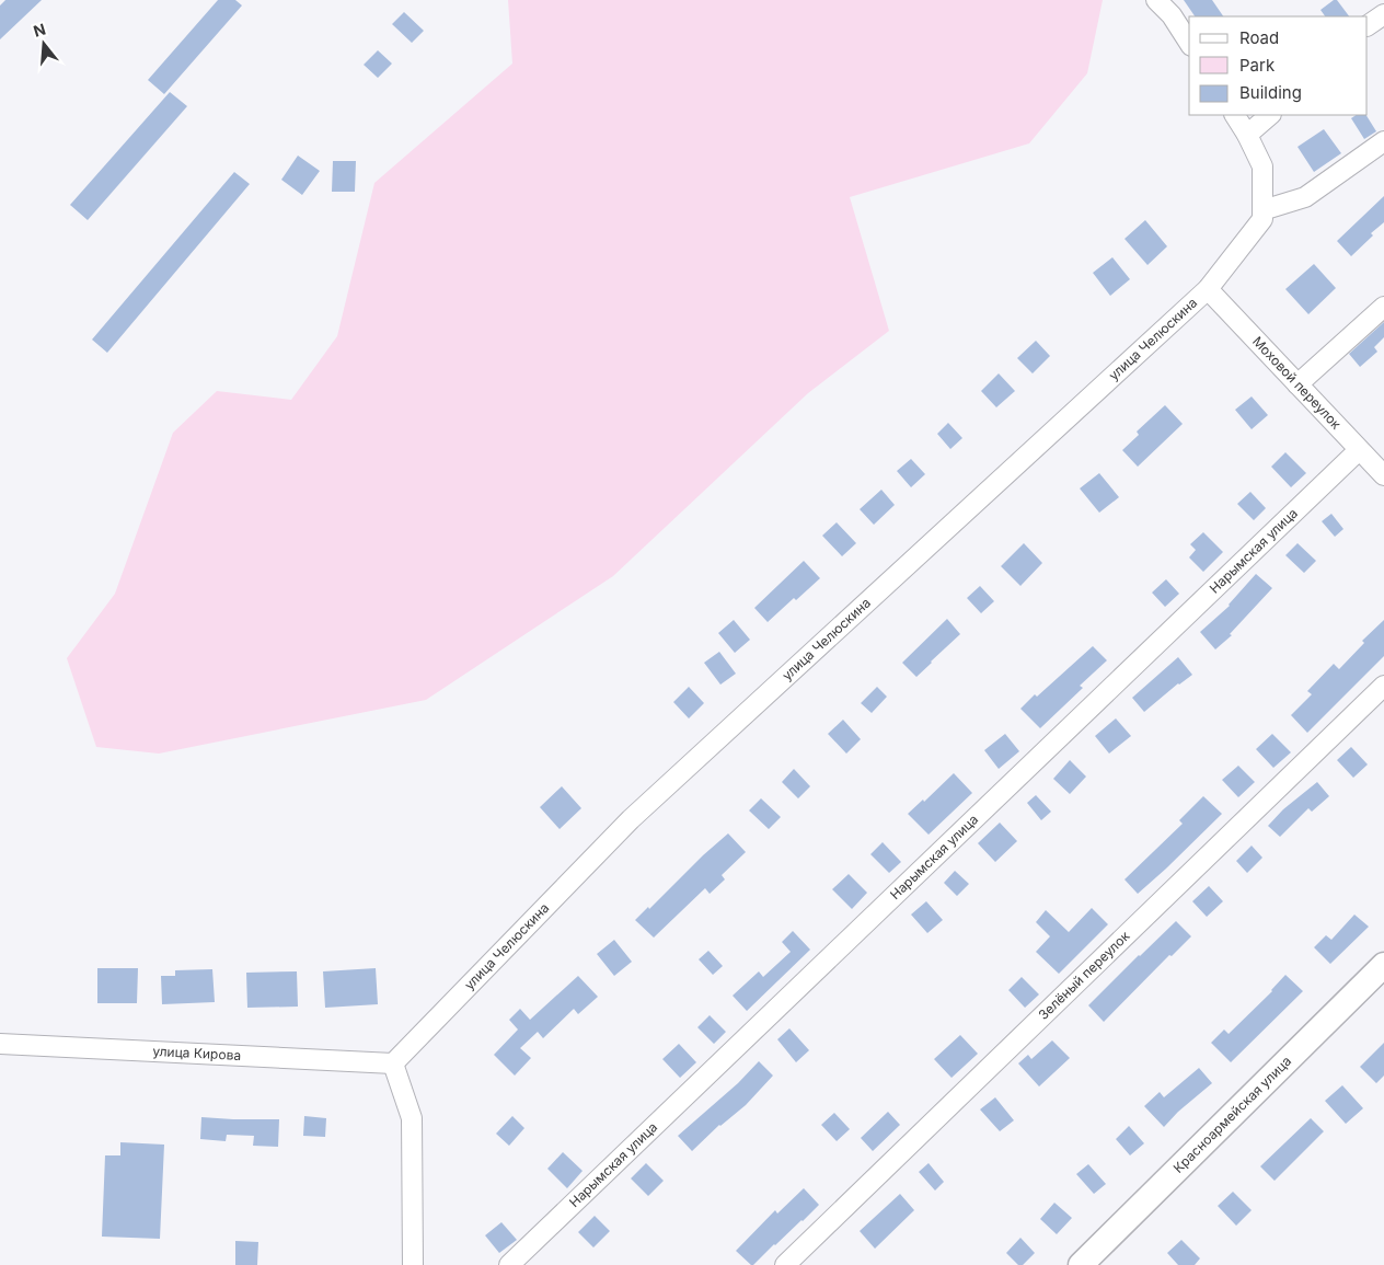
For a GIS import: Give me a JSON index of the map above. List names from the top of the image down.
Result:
{
  "streets": {
    "main road": ["Красноармейская улица"],
    "street": [
      "улица Челюскина",
      "Моховой переулок",
      "Нарымская улица",
      "Зелёный переулок",
      "улица Кирова"
    ]
  },
  "crossings": [
    ["улица Челюскина", "Моховой переулок"],
    ["улица Челюскина", "улица Кирова"],
    ["Моховой переулок", "Нарымская улица"]
  ],
  "legend": ["Road", "Park", "Building"],
  "north": "top"
}
